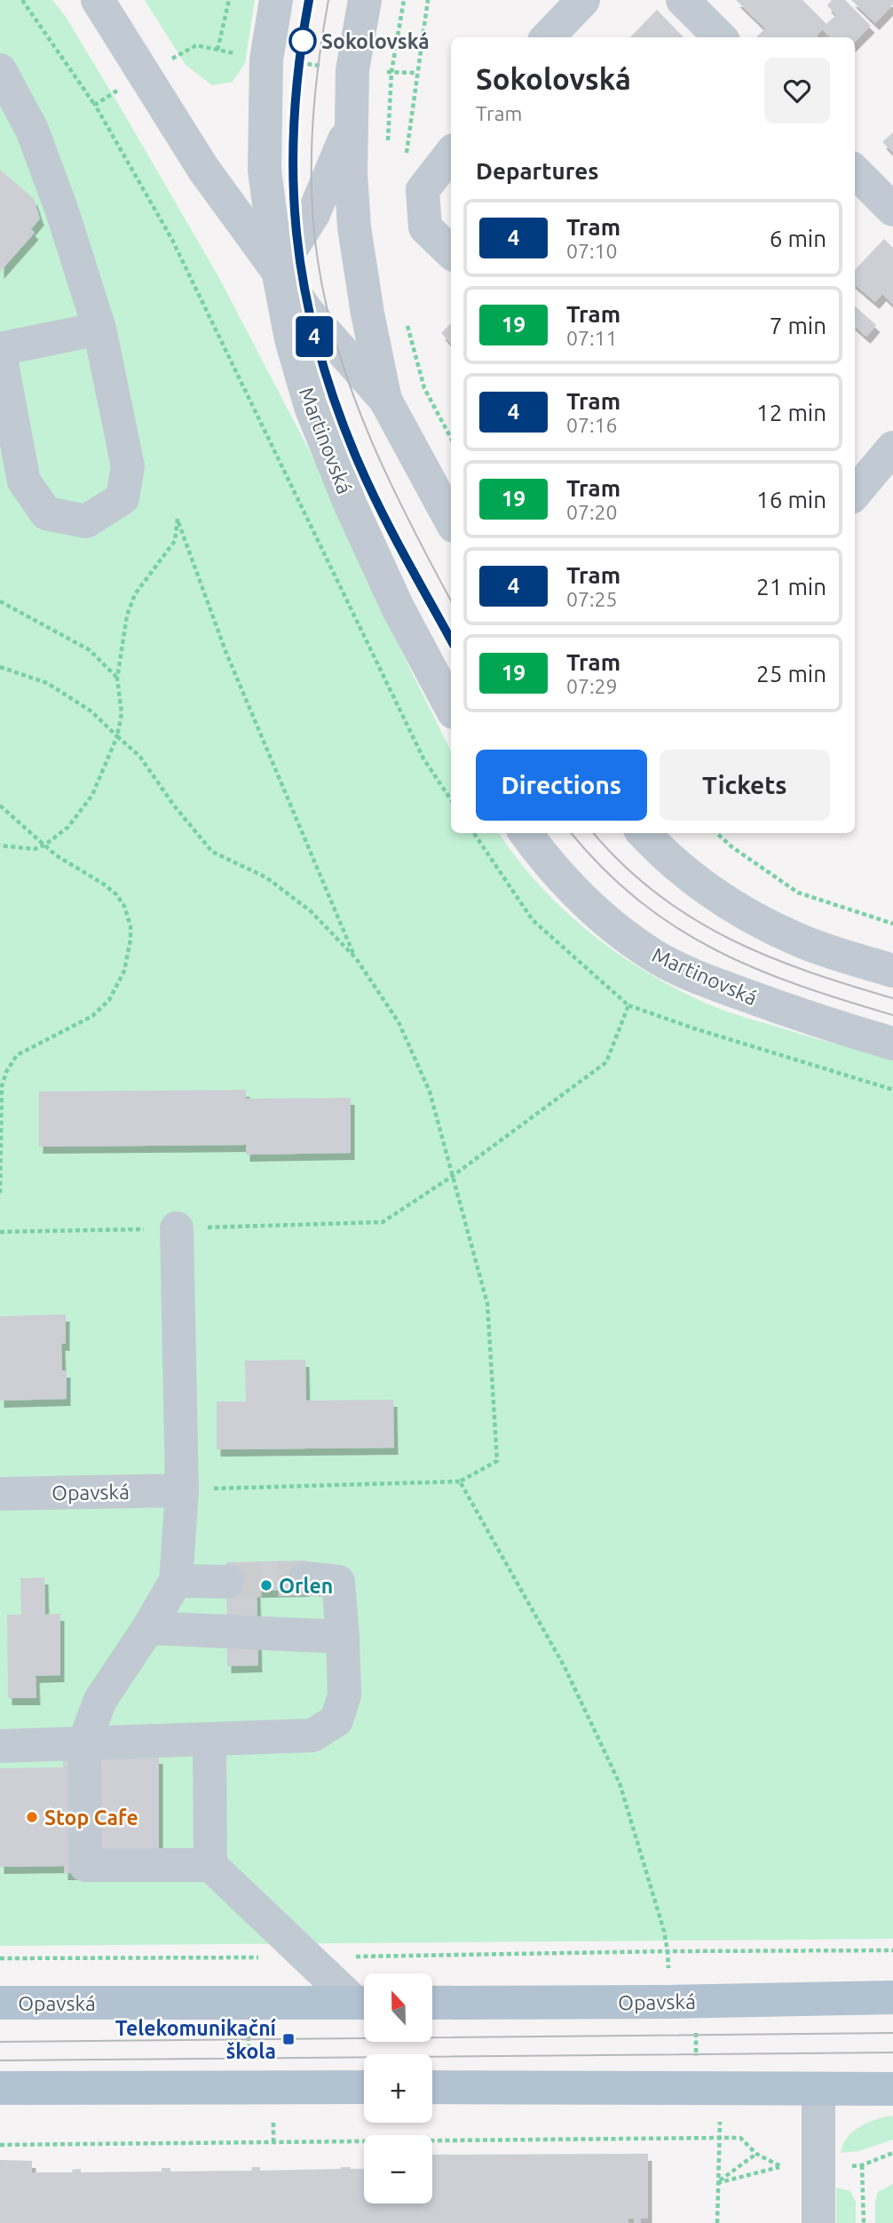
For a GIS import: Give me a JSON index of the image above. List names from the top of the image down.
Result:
{
  "streets": {
    "main road": ["Opavská"],
    "street": ["Martinovská"]
  },
  "places": {
    "other": ["Sokolovská", "Orlen", "Stop Cafe"],
    "transit": ["Telekomunikační škola"]
  },
  "lines": ["tram line 4"],
  "north": "top",
  "page": {
    "on_map": "4",
    "heading": [
      ["Sokolovská", "Tram"],
      "Departures"
    ],
    "list": [
      {
        "mark": "4",
        "name": "Tram",
        "note": "07:10",
        "value": "6 min"
      },
      {
        "mark": "19",
        "name": "Tram",
        "note": "07:11",
        "value": "7 min"
      },
      {
        "mark": "4",
        "name": "Tram",
        "note": "07:16",
        "value": "12 min"
      },
      {
        "mark": "19",
        "name": "Tram",
        "note": "07:20",
        "value": "16 min"
      },
      {
        "mark": "4",
        "name": "Tram",
        "note": "07:25",
        "value": "21 min"
      },
      {
        "mark": "19",
        "name": "Tram",
        "note": "07:29",
        "value": "25 min"
      }
    ],
    "buttons": ["Directions", "Tickets"],
    "map_buttons": ["+", "−"]
  }
}
